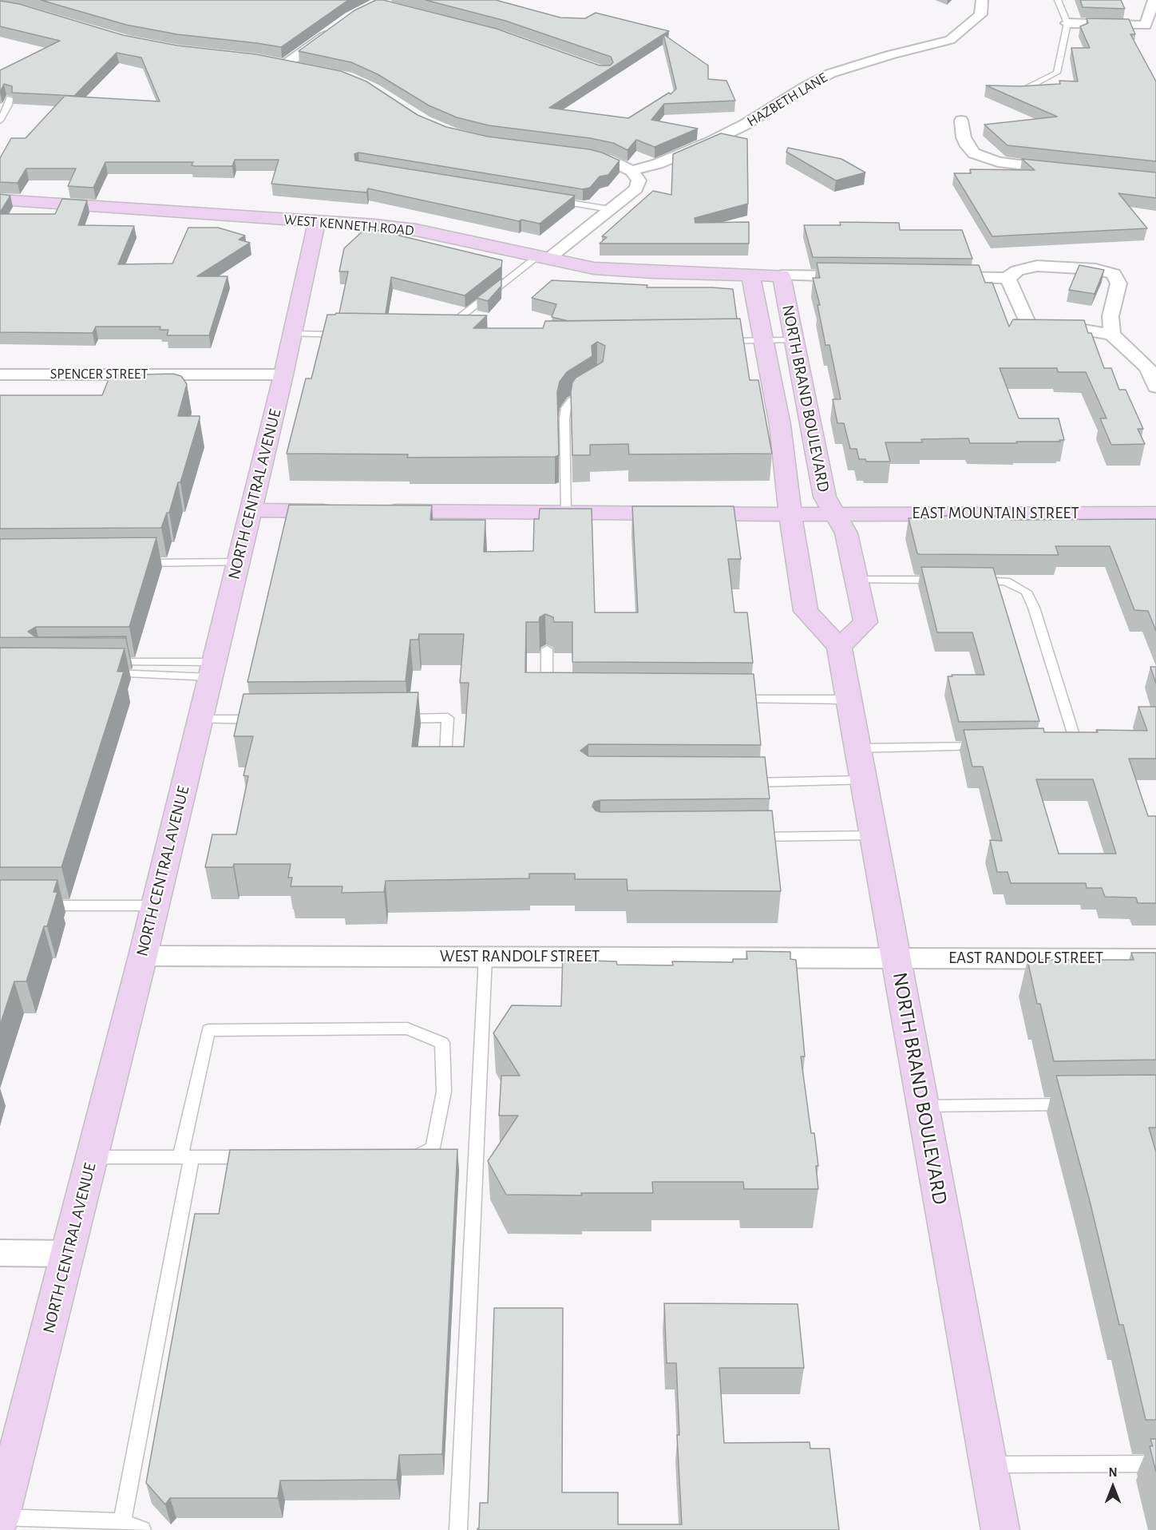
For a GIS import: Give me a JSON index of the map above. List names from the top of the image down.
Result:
{
  "streets": {
    "street": [
      "HAZBETH LANE",
      "WEST KENNETH ROAD",
      "SPENCER STREET",
      "NORTH BRAND BOULEVARD",
      "NORTH CENTRAL AVENUE",
      "EAST MOUNTAIN STREET",
      "WEST RANDOLF STREET",
      "EAST RANDOLF STREET"
    ]
  },
  "crossings": [
    ["WEST KENNETH ROAD", "NORTH BRAND BOULEVARD"],
    ["WEST KENNETH ROAD", "NORTH CENTRAL AVENUE"],
    ["SPENCER STREET", "NORTH CENTRAL AVENUE"],
    ["NORTH BRAND BOULEVARD", "EAST MOUNTAIN STREET"],
    ["NORTH BRAND BOULEVARD", "WEST RANDOLF STREET"],
    ["NORTH BRAND BOULEVARD", "EAST RANDOLF STREET"],
    ["NORTH CENTRAL AVENUE", "WEST RANDOLF STREET"],
    ["WEST RANDOLF STREET", "EAST RANDOLF STREET"]
  ],
  "north": "top"
}
